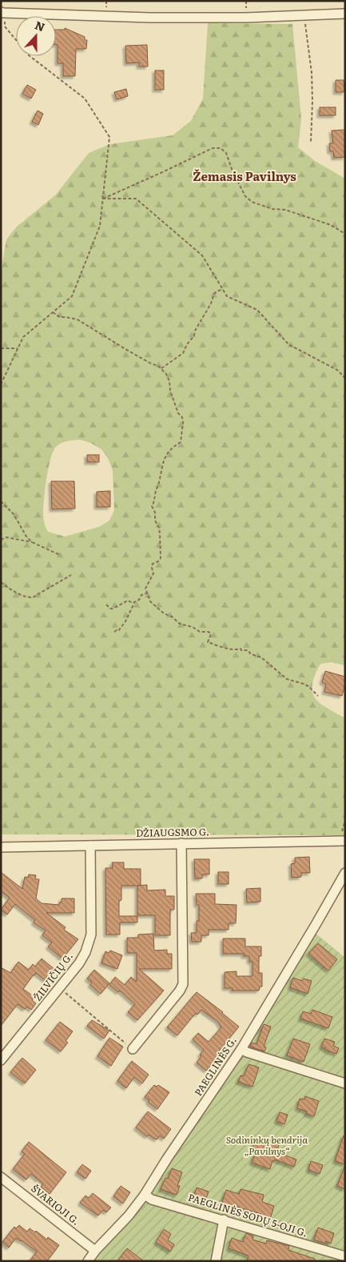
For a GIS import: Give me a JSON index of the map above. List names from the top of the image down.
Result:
{
  "streets": {
    "street": [
      "DŽIAUGSMO G.",
      "ŽILVIČIŲ G.",
      "PAEGLINĖS G.",
      "ŠVARIOJI G.",
      "PAEGLINĖS SODŲ 5-OJI G."
    ]
  },
  "crossings": [
    ["DŽIAUGSMO G.", "ŽILVIČIŲ G."],
    ["PAEGLINĖS G.", "ŠVARIOJI G."],
    ["PAEGLINĖS G.", "PAEGLINĖS SODŲ 5-OJI G."]
  ],
  "districts": ["Žemasis Pavilnys"],
  "parks": ["Sodininkų bendrija „Pavilnys“"],
  "north": "top"
}
